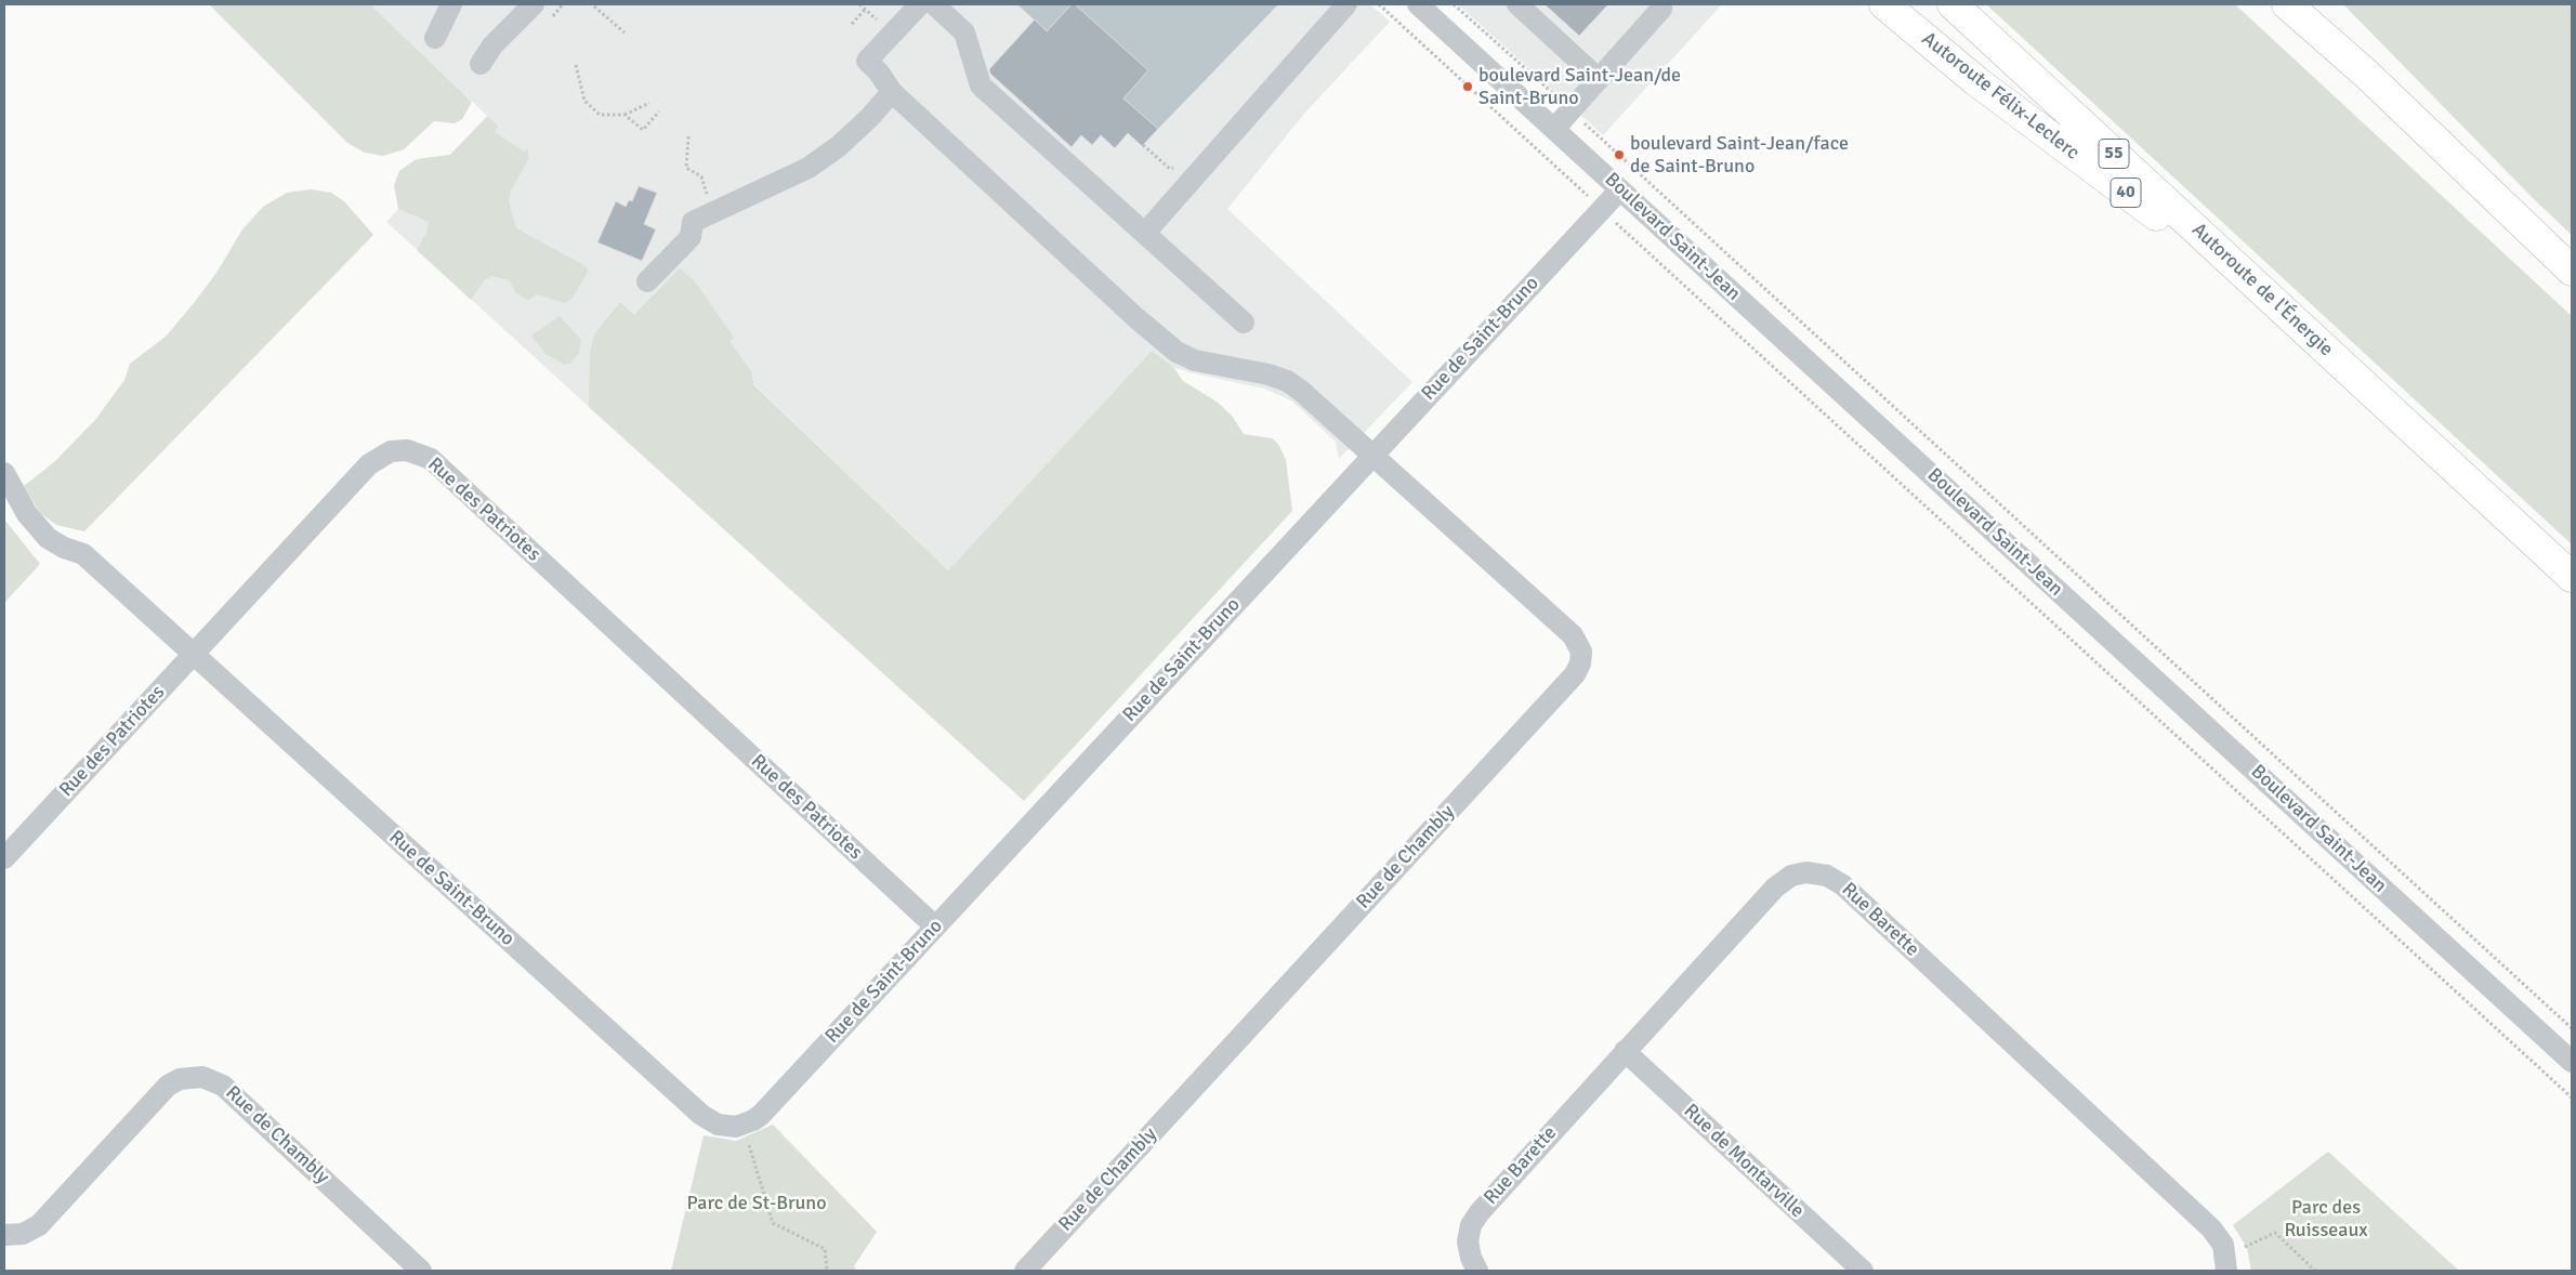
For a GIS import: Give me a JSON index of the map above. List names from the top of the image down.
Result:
{
  "streets": {
    "highway": [
      "Autoroute Félix-Leclerc",
      "55",
      "40",
      "Autoroute de l'Énergie"
    ],
    "street": [
      "Boulevard Saint-Jean",
      "Rue de Saint-Bruno",
      "Rue des Patriotes",
      "Rue de Chambly",
      "Rue Barette",
      "Rue de Montarville"
    ]
  },
  "crossings": [
    ["Autoroute Félix-Leclerc", "Autoroute de l'Énergie"],
    ["Boulevard Saint-Jean", "Rue de Saint-Bruno"],
    ["Rue de Saint-Bruno", "Rue des Patriotes"],
    ["Rue de Saint-Bruno", "Rue de Chambly"],
    ["Rue Barette", "Rue de Montarville"]
  ],
  "parks": ["Parc de St-Bruno", "Parc des Ruisseaux"],
  "places": ["boulevard Saint-Jean/de Saint-Bruno", "boulevard Saint-Jean/face de Saint-Bruno"]
}
